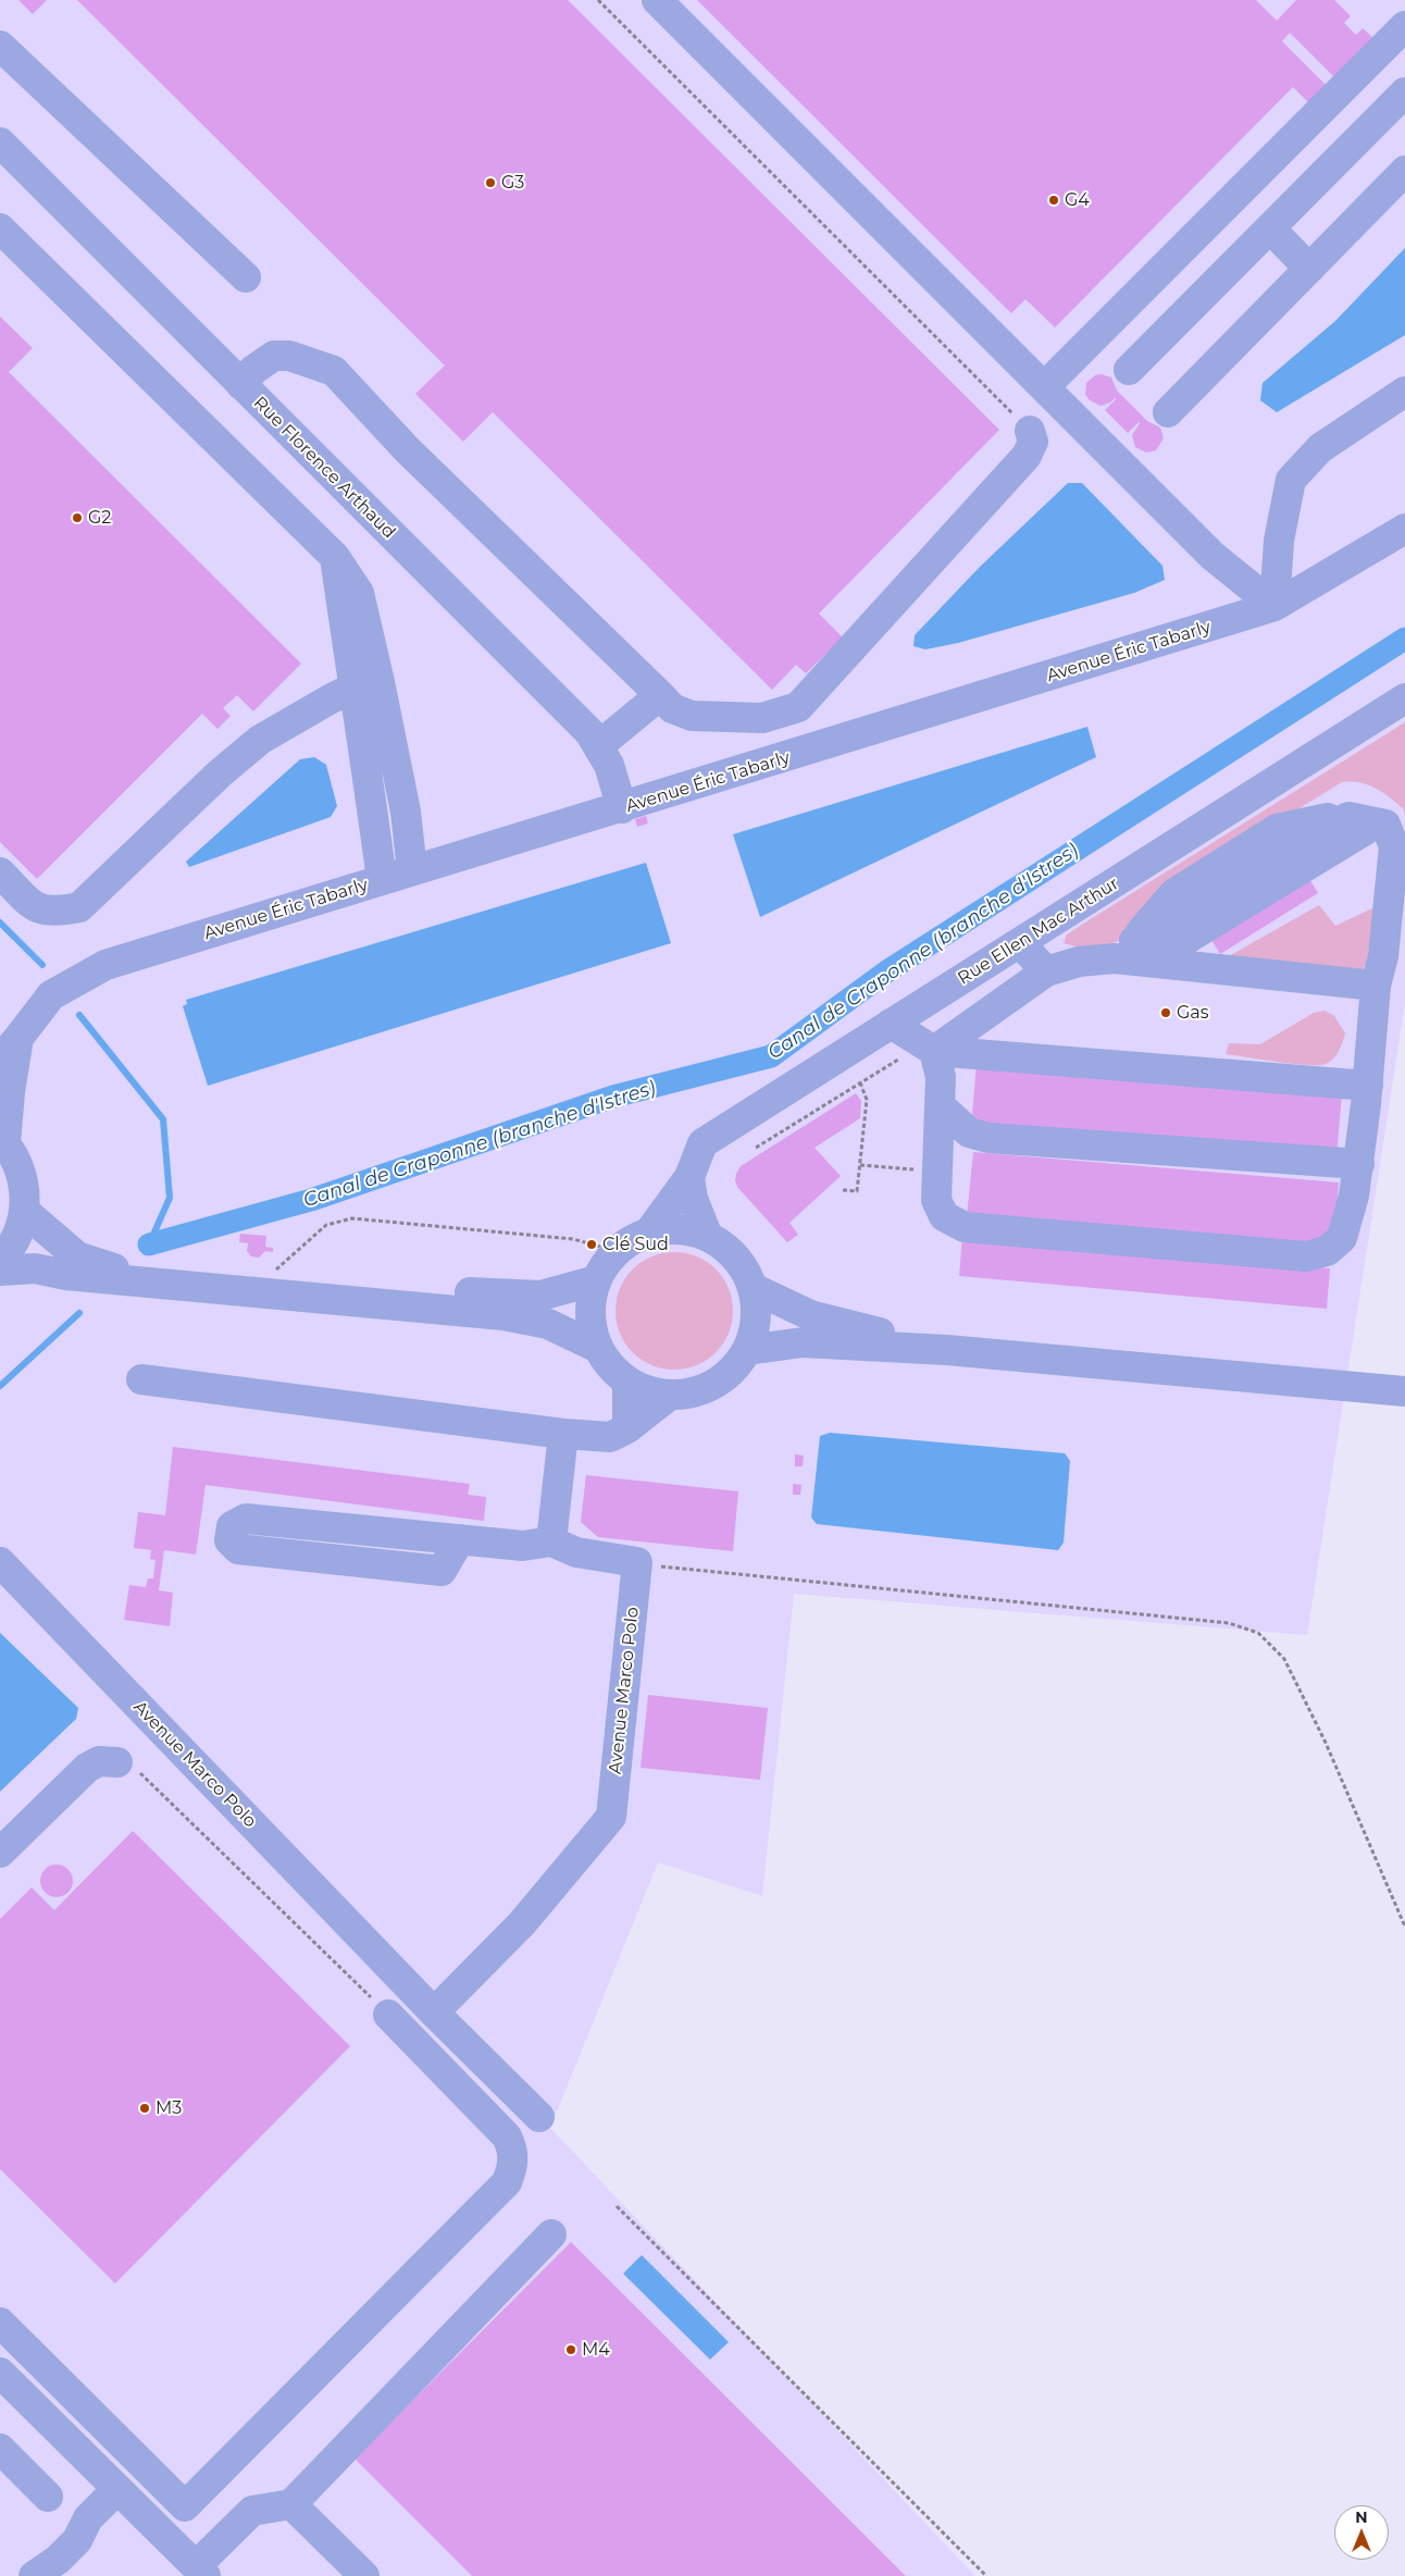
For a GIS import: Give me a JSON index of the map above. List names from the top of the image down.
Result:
{
  "streets": {
    "street": [
      "Rue Florence Arthaud",
      "Avenue Éric Tabarly",
      "Rue Ellen Mac Arthur",
      "Avenue Marco Polo"
    ]
  },
  "crossings": [
    ["Rue Florence Arthaud", "Avenue Éric Tabarly"]
  ],
  "water": ["Canal de Craponne (branche d'Istres)"],
  "places": [
    "G3",
    "G4",
    "G2",
    "Gas",
    "Clé Sud",
    "M3",
    "M4"
  ],
  "north": "top"
}
